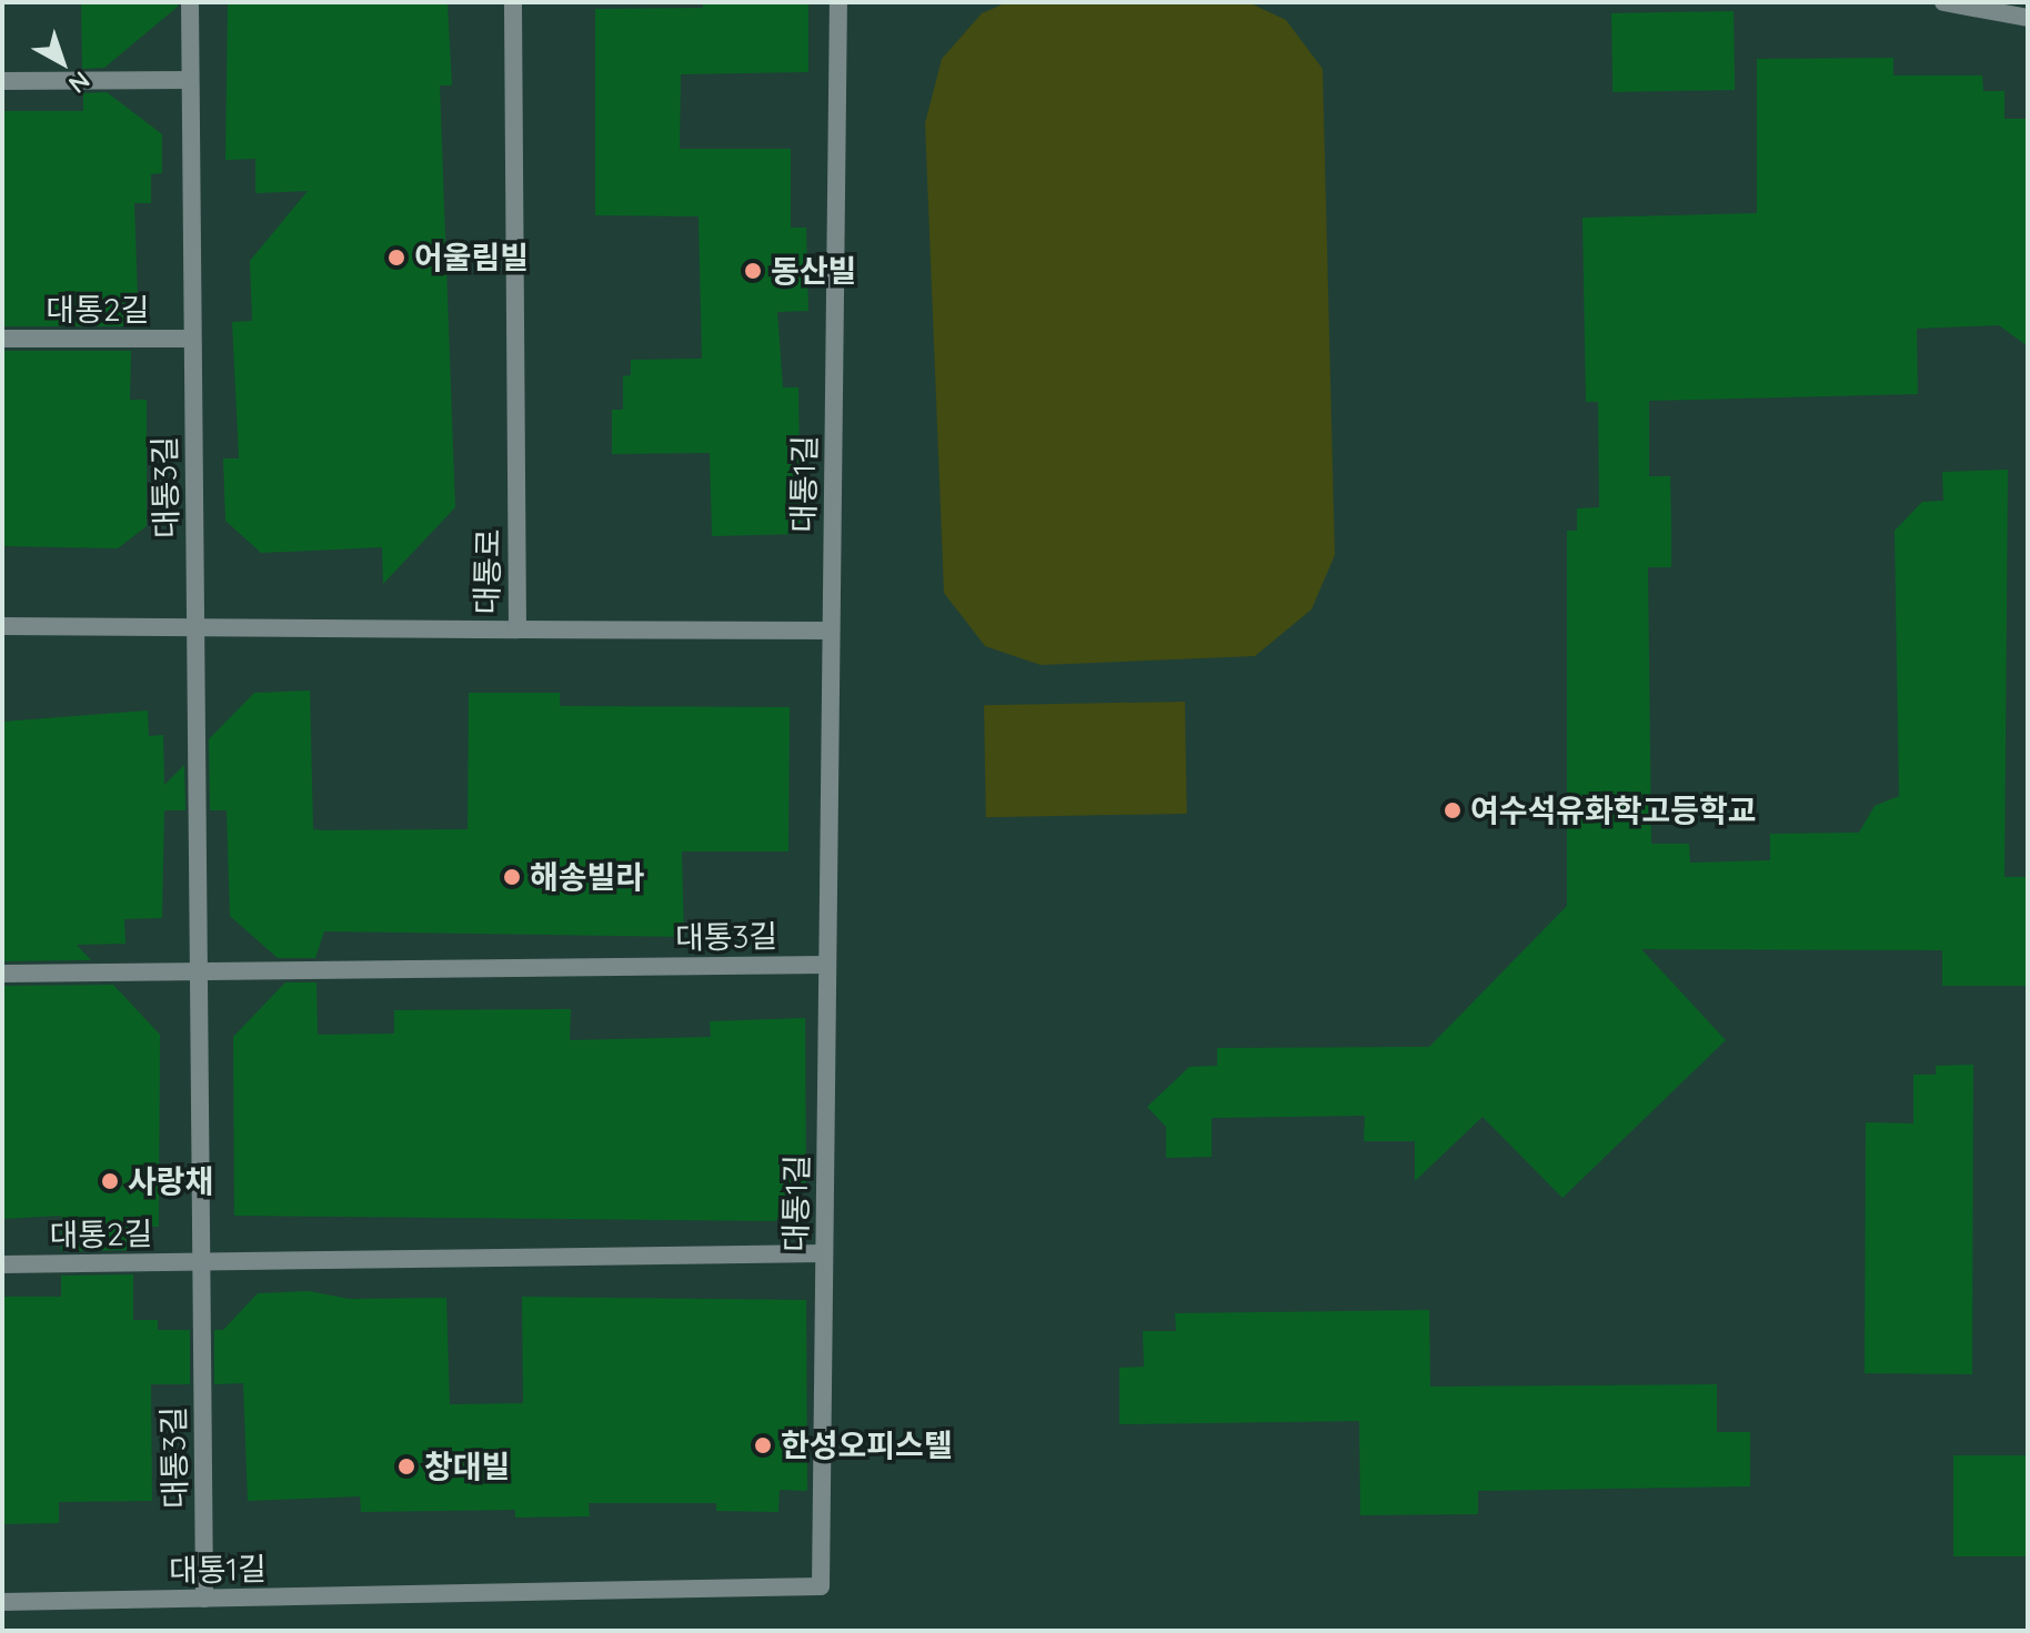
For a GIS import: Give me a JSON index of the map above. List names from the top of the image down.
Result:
{
  "streets": {
    "street": [
      "대통2길",
      "대통1길",
      "대통3길",
      "대통로"
    ]
  },
  "crossings": [
    ["대통2길", "대통3길"],
    ["대통1길", "대통3길"],
    ["대통3길", "대통로"]
  ],
  "places": [
    "어울림빌",
    "동산빌",
    "여수석유화학고등학교",
    "해송빌라",
    "사랑채",
    "한성오피스텔",
    "창대빌"
  ],
  "north": "bottom right"
}
